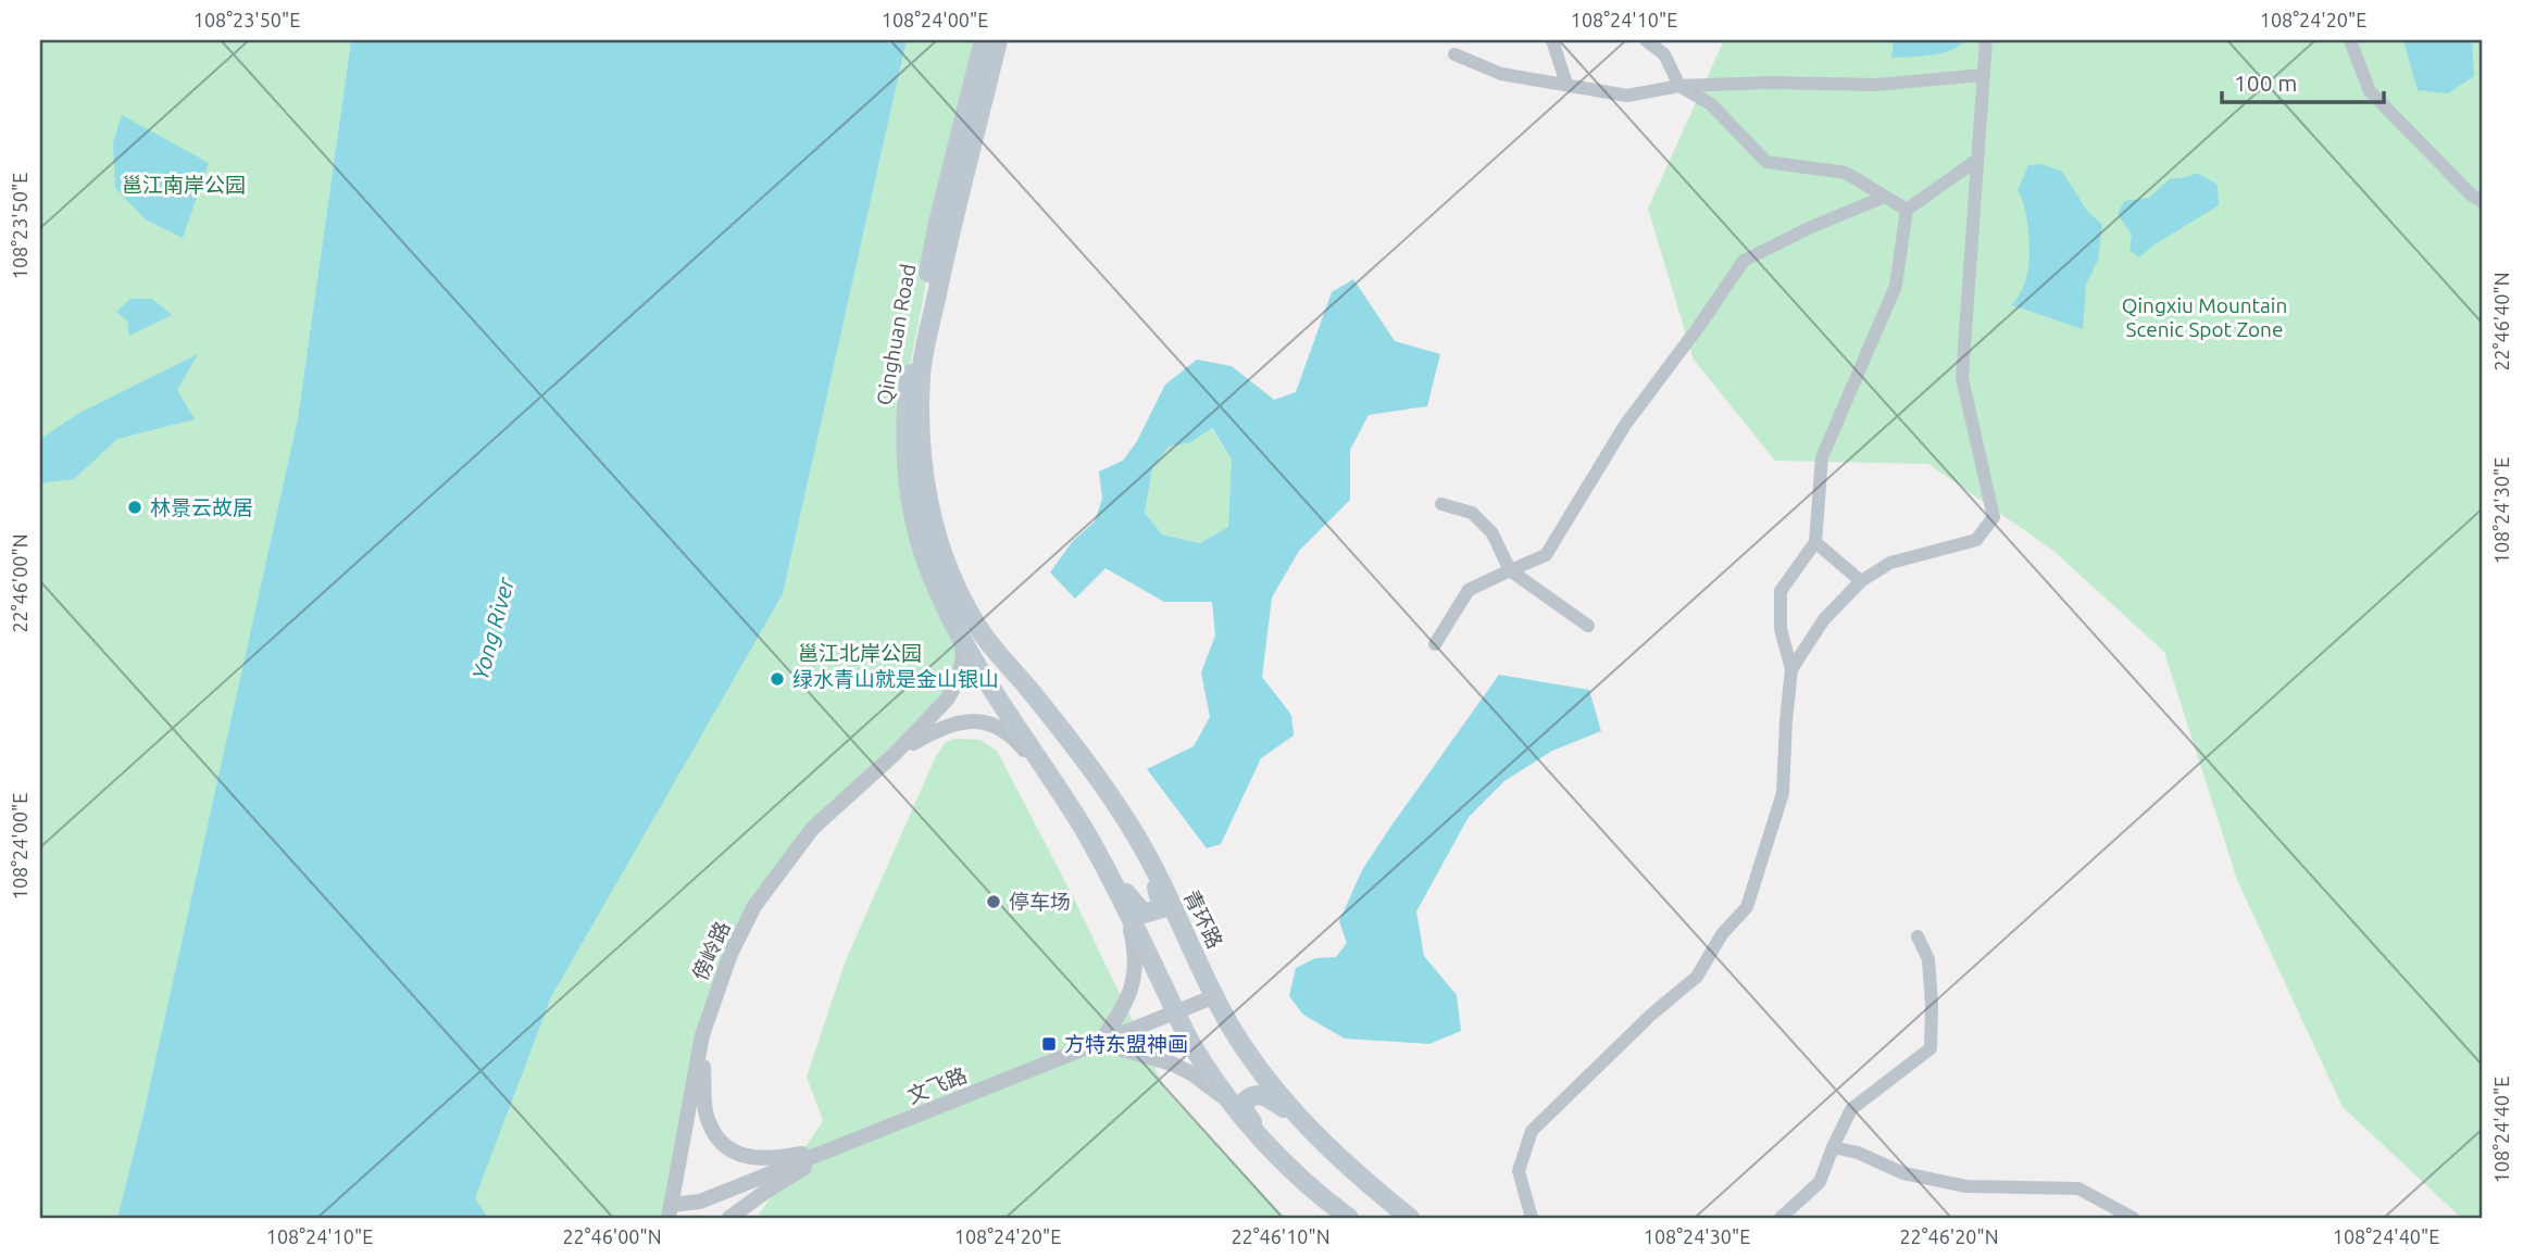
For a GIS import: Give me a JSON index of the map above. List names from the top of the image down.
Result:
{
  "streets": {
    "main road": ["Qinghuan Road", "青环路"],
    "street": ["傍岭路", "文飞路"]
  },
  "crossings": [
    ["Qinghuan Road", "青环路"],
    ["青环路", "文飞路"],
    ["傍岭路", "文飞路"]
  ],
  "water": ["Yong River"],
  "parks": ["邕江南岸公园", "Qingxiu Mountain Scenic Spot Zone", "邕江北岸公园"],
  "places": {
    "other": ["林景云故居", "绿水青山就是金山银山", "停车场"],
    "transit": ["方特东盟神画"]
  },
  "scale_bar": "100 m",
  "coordinates": [
    "108°23'50\"E",
    "108°24'00\"E",
    "108°24'10\"E",
    "108°24'20\"E",
    "22°46'40\"N",
    "108°24'30\"E",
    "22°46'00\"N",
    "108°24'40\"E",
    "22°46'10\"N",
    "22°46'20\"N"
  ]
}
